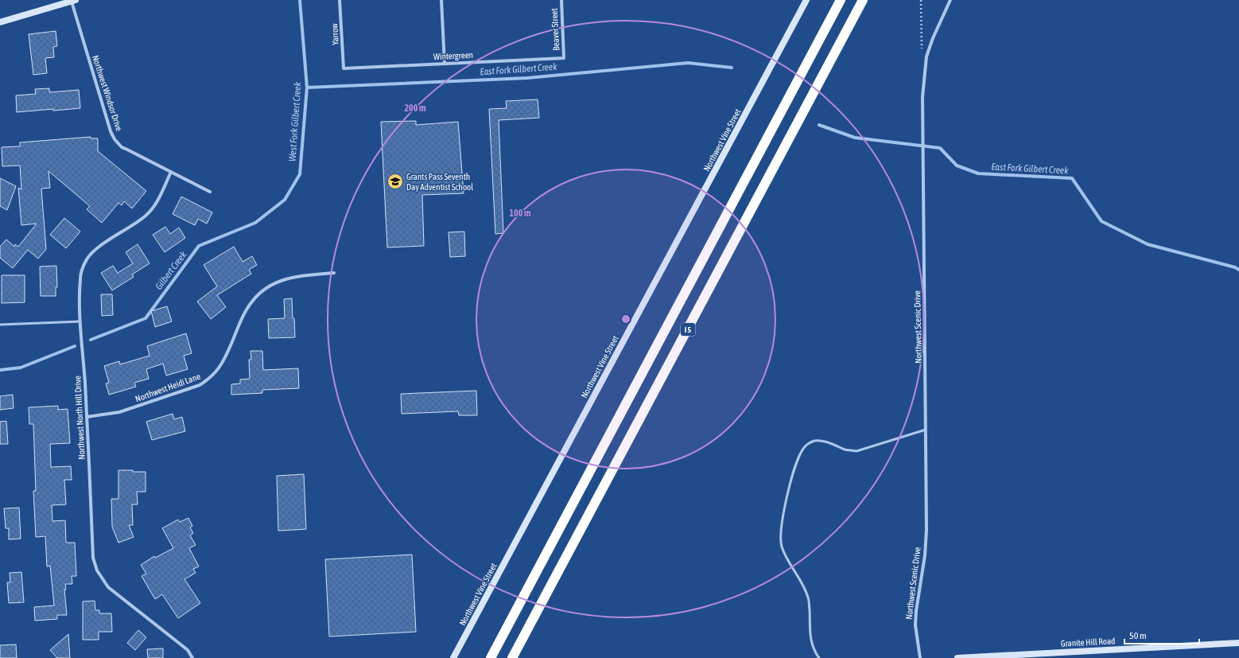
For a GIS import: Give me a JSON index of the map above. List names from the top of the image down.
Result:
{
  "streets": {
    "highway": ["I 5"],
    "street": [
      "Beaver Street",
      "Yarrow",
      "Wintergreen",
      "Northwest Windsor Drive",
      "Northwest Vine Street",
      "Northwest Scenic Drive",
      "Northwest Heidi Lane",
      "Northwest North Hill Drive",
      "Granite Hill Road"
    ]
  },
  "crossings": [
    ["Beaver Street", "Wintergreen"],
    ["Yarrow", "Wintergreen"],
    ["Northwest Windsor Drive", "Northwest North Hill Drive"],
    ["Northwest Heidi Lane", "Northwest North Hill Drive"]
  ],
  "water": ["East Fork Gilbert Creek", "West Fork Gilbert Creek", "Gilbert Creek"],
  "places": {
    "school or university": ["Grants Pass Seventh Day Adventist School"]
  },
  "scale_bar": "50 m",
  "rings": ["200 m", "100 m"]
}
